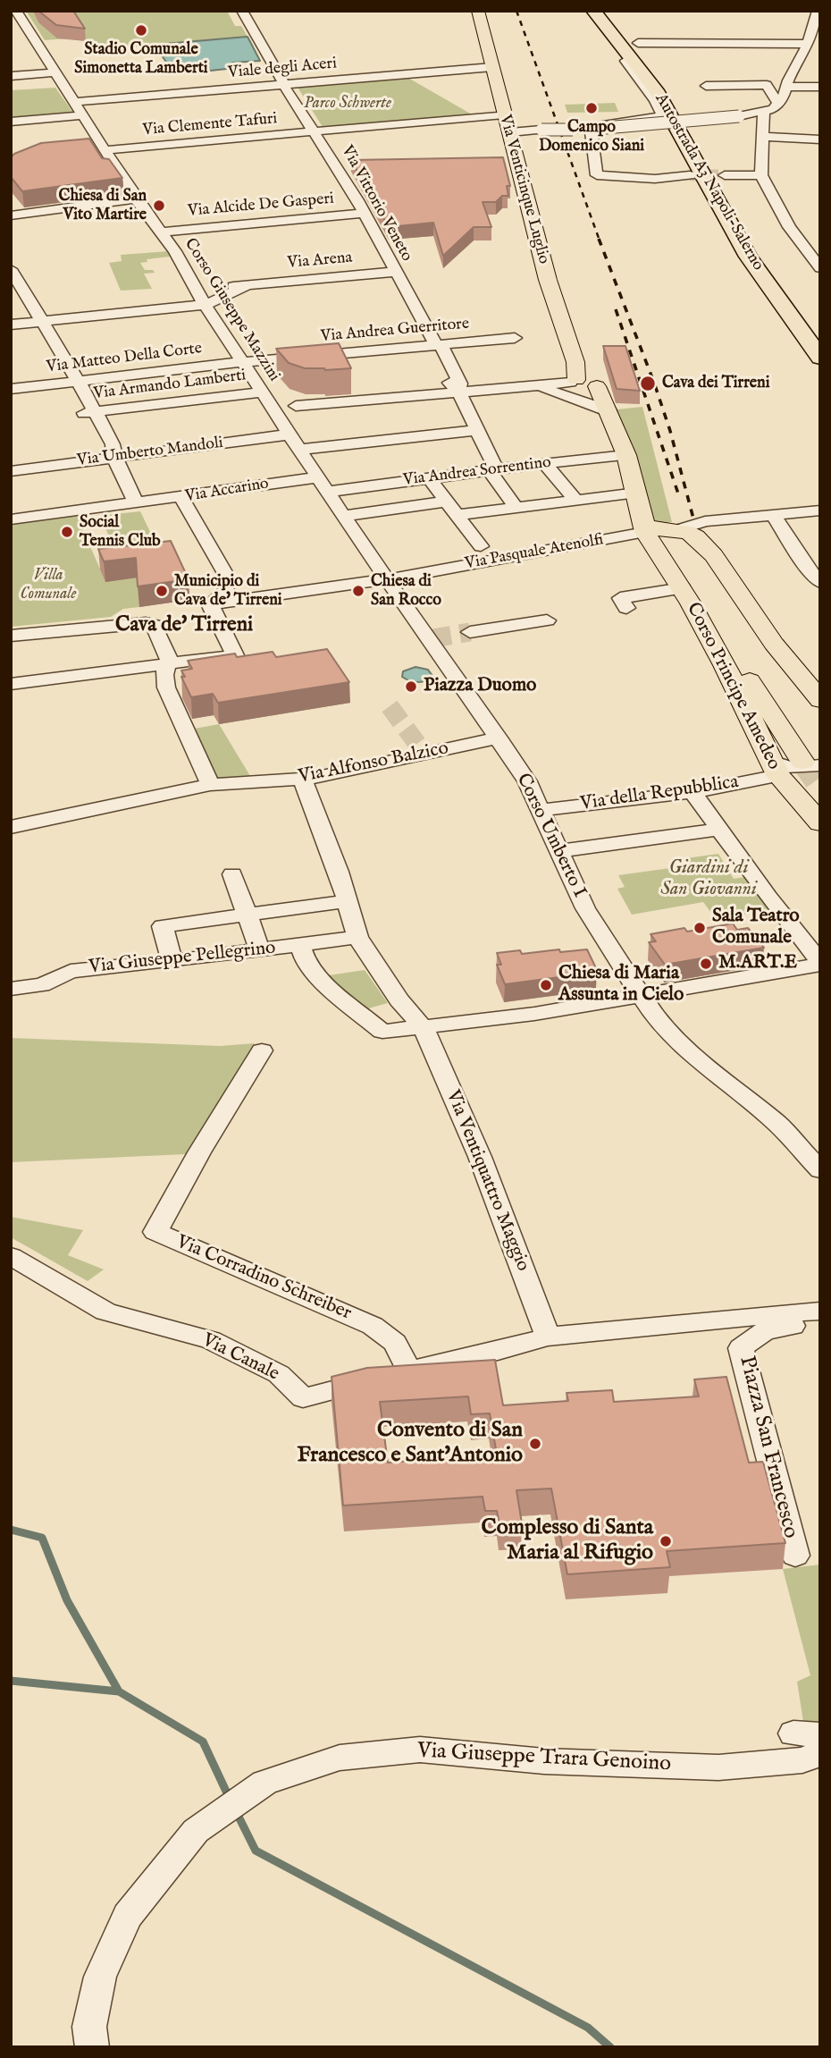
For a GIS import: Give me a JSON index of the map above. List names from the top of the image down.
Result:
{
  "streets": {
    "highway": ["Autostrada A3 Napoli-Salerno"],
    "main road": ["Via Venticinque Luglio", "Corso Principe Amedeo"],
    "street": [
      "Viale degli Aceri",
      "Via Clemente Tafuri",
      "Via Vittorio Veneto",
      "Via Alcide De Gasperi",
      "Via Arena",
      "Corso Giuseppe Mazzini",
      "Via Andrea Guerritore",
      "Via Matteo Della Corte",
      "Via Armando Lamberti",
      "Via Umberto Mandoli",
      "Via Andrea Sorrentino",
      "Via Accarino",
      "Via Pasquale Atenolfi",
      "Via Alfonso Balzico",
      "Via della Repubblica",
      "Corso Umberto I",
      "Via Giuseppe Pellegrino",
      "Via Ventiquattro Maggio",
      "Via Corradino Schreiber",
      "Via Canale",
      "Piazza San Francesco",
      "Via Giuseppe Trara Genoino"
    ]
  },
  "crossings": [
    ["Viale degli Aceri", "Via Venticinque Luglio"],
    ["Viale degli Aceri", "Via Vittorio Veneto"],
    ["Viale degli Aceri", "Corso Giuseppe Mazzini"],
    ["Via Clemente Tafuri", "Via Venticinque Luglio"],
    ["Via Clemente Tafuri", "Via Vittorio Veneto"],
    ["Via Clemente Tafuri", "Corso Giuseppe Mazzini"],
    ["Via Vittorio Veneto", "Via Alcide De Gasperi"],
    ["Via Vittorio Veneto", "Via Arena"],
    ["Via Vittorio Veneto", "Via Andrea Guerritore"],
    ["Via Vittorio Veneto", "Via Andrea Sorrentino"],
    ["Via Alcide De Gasperi", "Corso Giuseppe Mazzini"],
    ["Via Arena", "Corso Giuseppe Mazzini"],
    ["Corso Giuseppe Mazzini", "Via Andrea Guerritore"],
    ["Corso Giuseppe Mazzini", "Via Matteo Della Corte"],
    ["Corso Giuseppe Mazzini", "Via Armando Lamberti"],
    ["Corso Giuseppe Mazzini", "Corso Umberto I"],
    ["Via Andrea Guerritore", "Via Matteo Della Corte"],
    ["Via Umberto Mandoli", "Corso Umberto I"],
    ["Via Andrea Sorrentino", "Via Accarino"],
    ["Via Andrea Sorrentino", "Corso Principe Amedeo"],
    ["Via Andrea Sorrentino", "Corso Umberto I"],
    ["Via Accarino", "Corso Umberto I"],
    ["Via Pasquale Atenolfi", "Corso Principe Amedeo"],
    ["Via Pasquale Atenolfi", "Corso Umberto I"],
    ["Corso Principe Amedeo", "Via della Repubblica"],
    ["Via Alfonso Balzico", "Corso Umberto I"],
    ["Via Alfonso Balzico", "Via Ventiquattro Maggio"],
    ["Via della Repubblica", "Corso Umberto I"],
    ["Via Giuseppe Pellegrino", "Via Ventiquattro Maggio"],
    ["Via Ventiquattro Maggio", "Via Canale"],
    ["Via Corradino Schreiber", "Via Canale"]
  ],
  "districts": ["Cava de' Tirreni"],
  "parks": ["Parco Schwerte", "Villa Comunale", "Giardini di San Giovanni"],
  "places": [
    "Stadio Comunale Simonetta Lamberti",
    "Campo Domenico Siani",
    "Chiesa di San Vito Martire",
    "Cava dei Tirreni",
    "Social Tennis Club",
    "Municipio di Cava de' Tirreni",
    "Chiesa di San Rocco",
    "Piazza Duomo",
    "Sala Teatro Comunale",
    "M.ART.E",
    "Chiesa di Maria Assunta in Cielo",
    "Convento di San Francesco e Sant'Antonio",
    "Complesso di Santa Maria al Rifugio"
  ]
}
